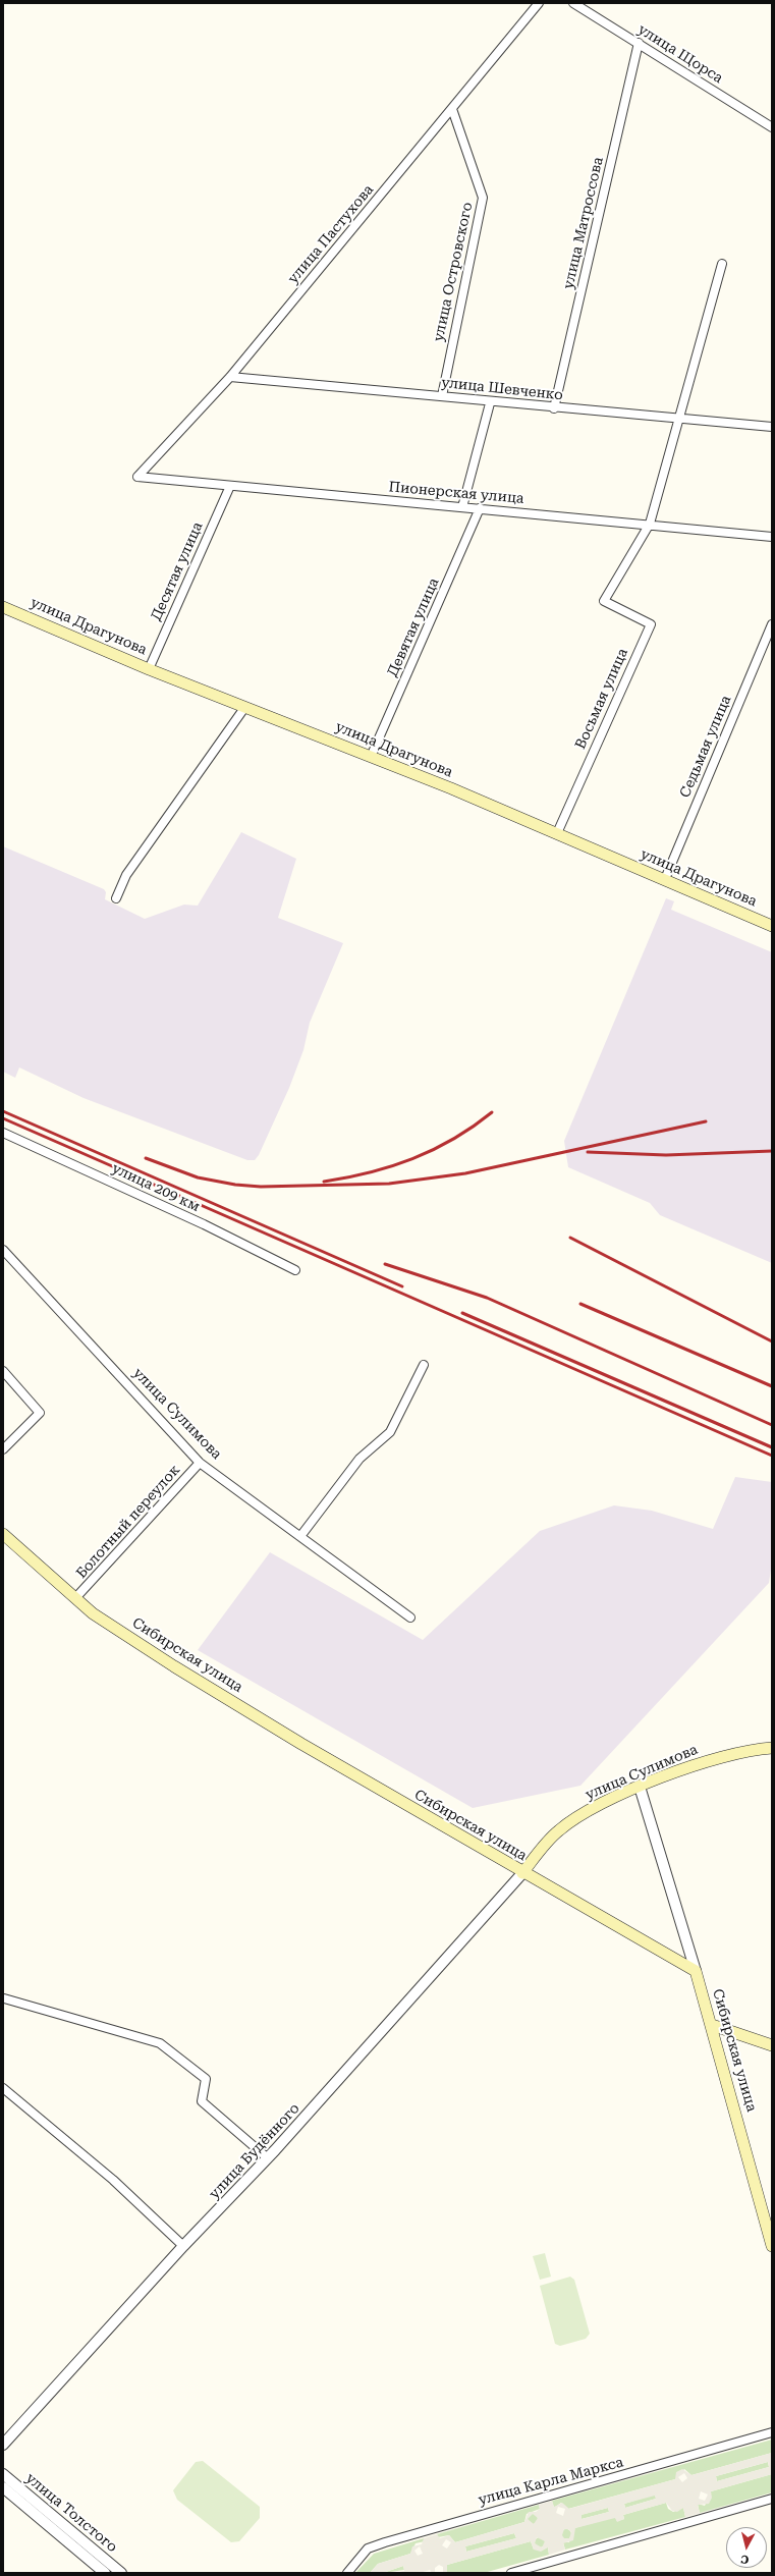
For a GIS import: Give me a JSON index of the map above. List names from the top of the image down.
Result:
{
  "streets": {
    "main road": ["улица Драгунова", "улица Сулимова", "Сибирская улица"],
    "street": [
      "улица Щорса",
      "улица Матроссова",
      "улица Пастухова",
      "улица Островского",
      "улица Шевченко",
      "Пионерская улица",
      "Десятая улица",
      "Девятая улица",
      "Восьмая улица",
      "Седьмая улица",
      "улица 209 км",
      "Болотный переулок",
      "улица Будённого",
      "улица Карла Маркса",
      "улица Толстого"
    ]
  },
  "crossings": [
    ["улица Щорса", "улица Матроссова"],
    ["улица Матроссова", "улица Шевченко"],
    ["улица Пастухова", "улица Островского"],
    ["улица Пастухова", "улица Шевченко"],
    ["улица Пастухова", "Пионерская улица"],
    ["улица Островского", "улица Шевченко"],
    ["Пионерская улица", "Десятая улица"],
    ["Пионерская улица", "Девятая улица"],
    ["Пионерская улица", "Восьмая улица"],
    ["Десятая улица", "улица Драгунова"],
    ["улица Драгунова", "Девятая улица"],
    ["улица Драгунова", "Восьмая улица"],
    ["улица Драгунова", "Седьмая улица"],
    ["улица Сулимова", "Болотный переулок"],
    ["улица Сулимова", "Сибирская улица"],
    ["улица Сулимова", "улица Будённого"],
    ["Болотный переулок", "Сибирская улица"],
    ["Сибирская улица", "улица Будённого"]
  ],
  "north": "bottom"
}
